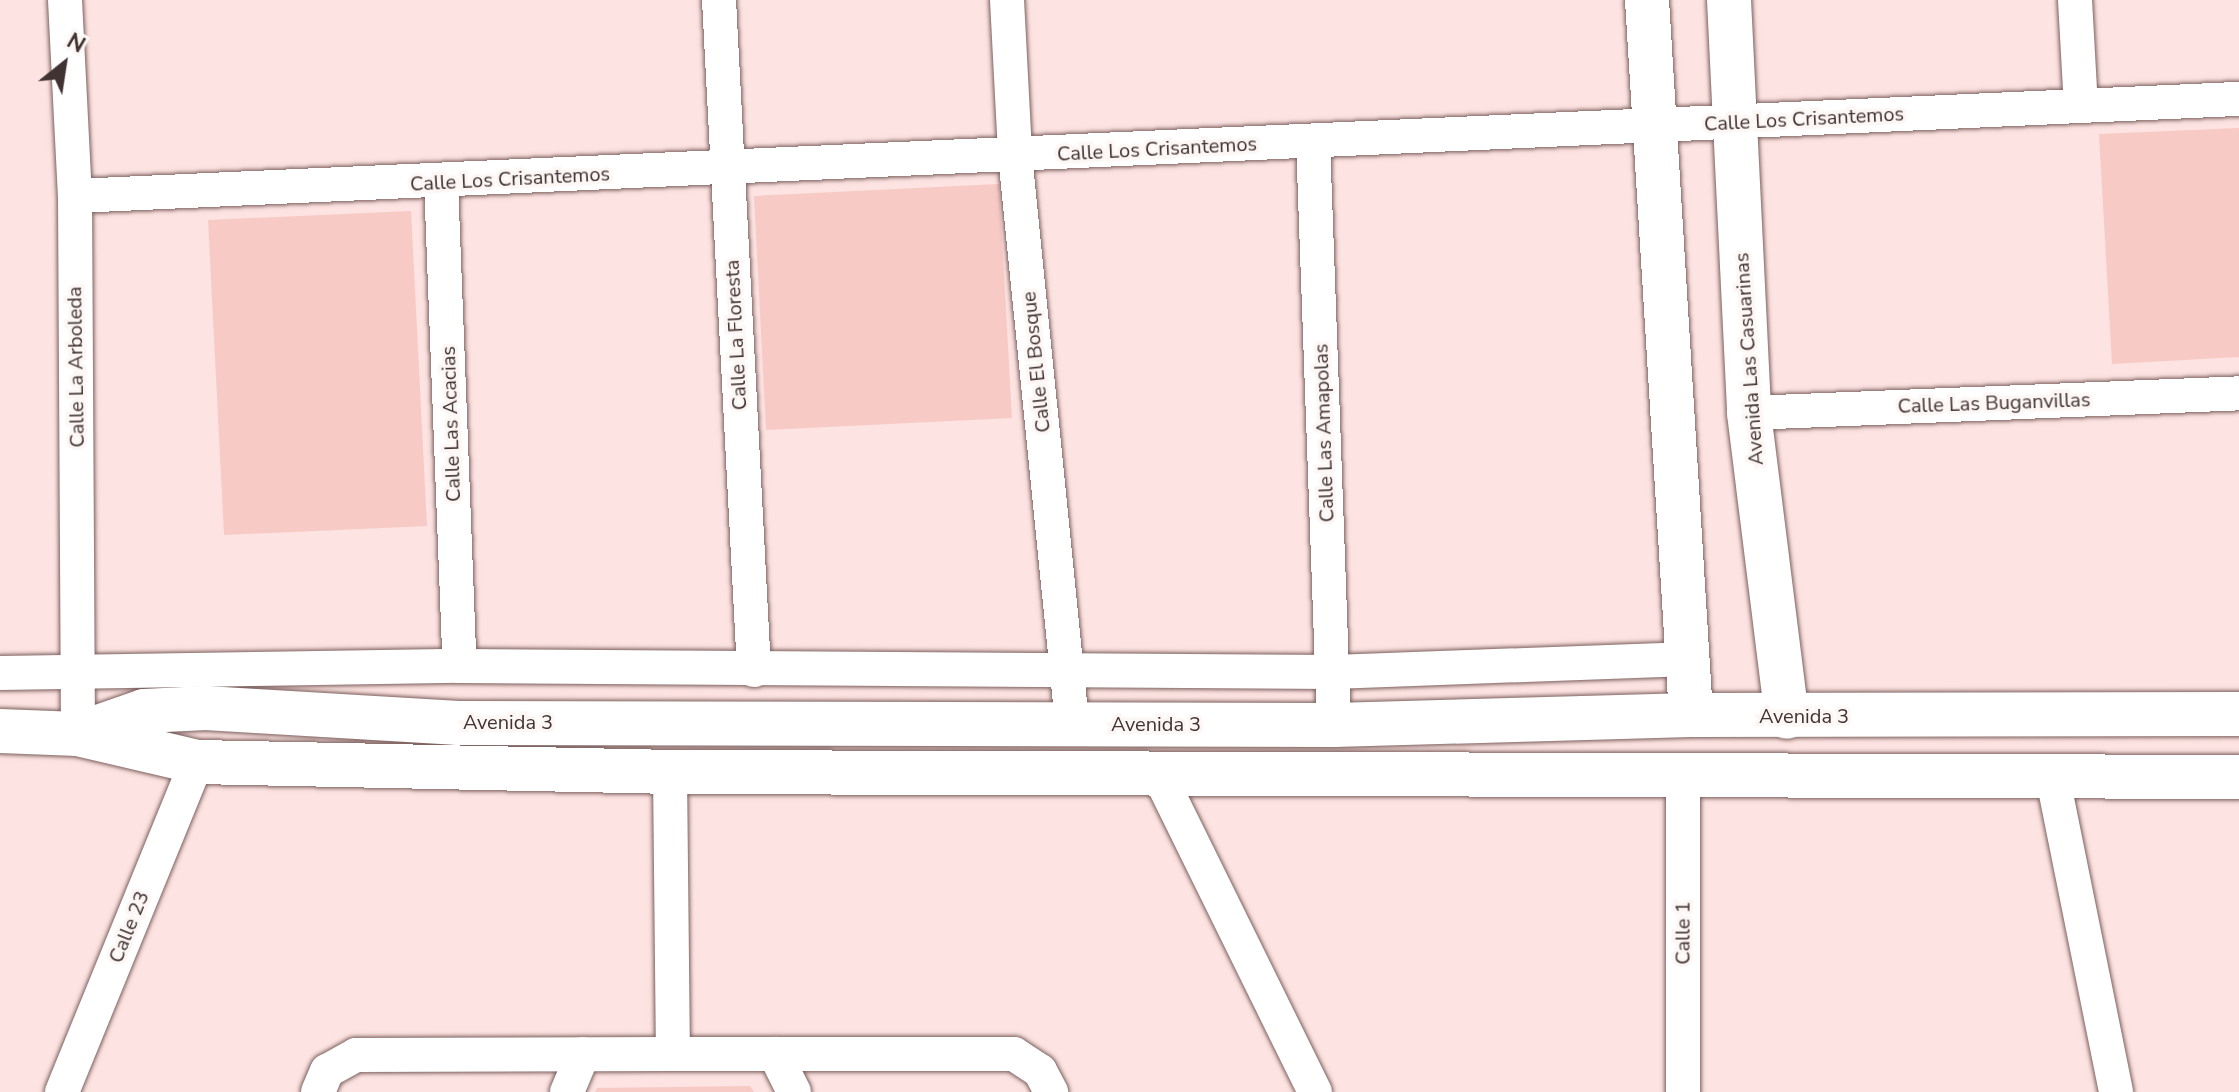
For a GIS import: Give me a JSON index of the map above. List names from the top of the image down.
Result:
{
  "streets": {
    "street": [
      "Calle Los Crisantemos",
      "Calle La Floresta",
      "Avenida Las Casuarinas",
      "Calle El Bosque",
      "Calle La Arboleda",
      "Calle Las Buganvillas",
      "Calle Las Acacias",
      "Calle Las Amapolas",
      "Avenida 3",
      "Calle 23",
      "Calle 1"
    ]
  },
  "crossings": [
    ["Calle Los Crisantemos", "Calle La Floresta"],
    ["Calle Los Crisantemos", "Avenida Las Casuarinas"],
    ["Calle Los Crisantemos", "Calle El Bosque"],
    ["Calle Los Crisantemos", "Calle La Arboleda"],
    ["Calle Los Crisantemos", "Calle Las Acacias"],
    ["Calle Los Crisantemos", "Calle Las Amapolas"],
    ["Avenida Las Casuarinas", "Calle Las Buganvillas"],
    ["Avenida Las Casuarinas", "Avenida 3"],
    ["Calle El Bosque", "Avenida 3"],
    ["Calle La Arboleda", "Avenida 3"],
    ["Calle Las Amapolas", "Avenida 3"],
    ["Avenida 3", "Calle 23"],
    ["Avenida 3", "Calle 1"]
  ],
  "north": "top right"
}
